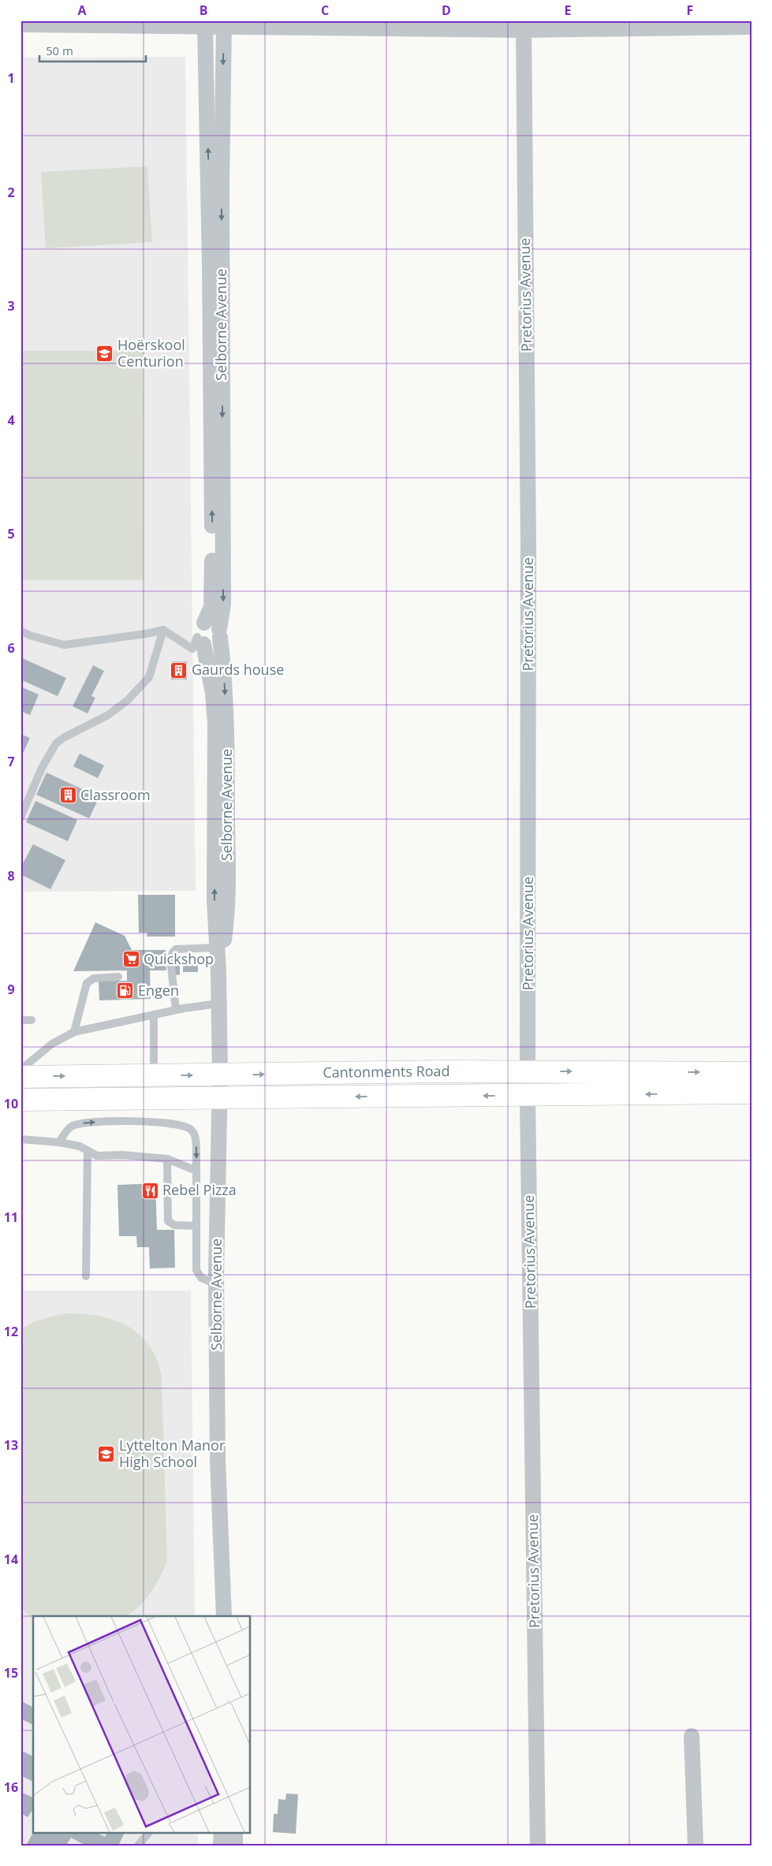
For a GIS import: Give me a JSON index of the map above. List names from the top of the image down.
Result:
{
  "streets": {
    "main road": ["Cantonments Road"],
    "street": ["Pretorius Avenue", "Selborne Avenue"]
  },
  "crossings": [
    ["Pretorius Avenue", "Cantonments Road"],
    ["Selborne Avenue", "Cantonments Road"]
  ],
  "places": {
    "school or university": ["Hoërskool Centurion", "Lyttelton Manor High School"],
    "building": ["Gaurds house", "Classroom"],
    "supermarket": ["Quickshop"],
    "fuel station": ["Engen"],
    "restaurant": ["Rebel Pizza"]
  },
  "scale_bar": "50 m",
  "grid": {
    "columns": [
      "A",
      "B",
      "C",
      "D",
      "E",
      "F"
    ],
    "rows": [
      "1",
      "2",
      "3",
      "4",
      "5",
      "6",
      "7",
      "8",
      "9",
      "10",
      "11",
      "12",
      "13",
      "14",
      "15",
      "16"
    ]
  }
}
